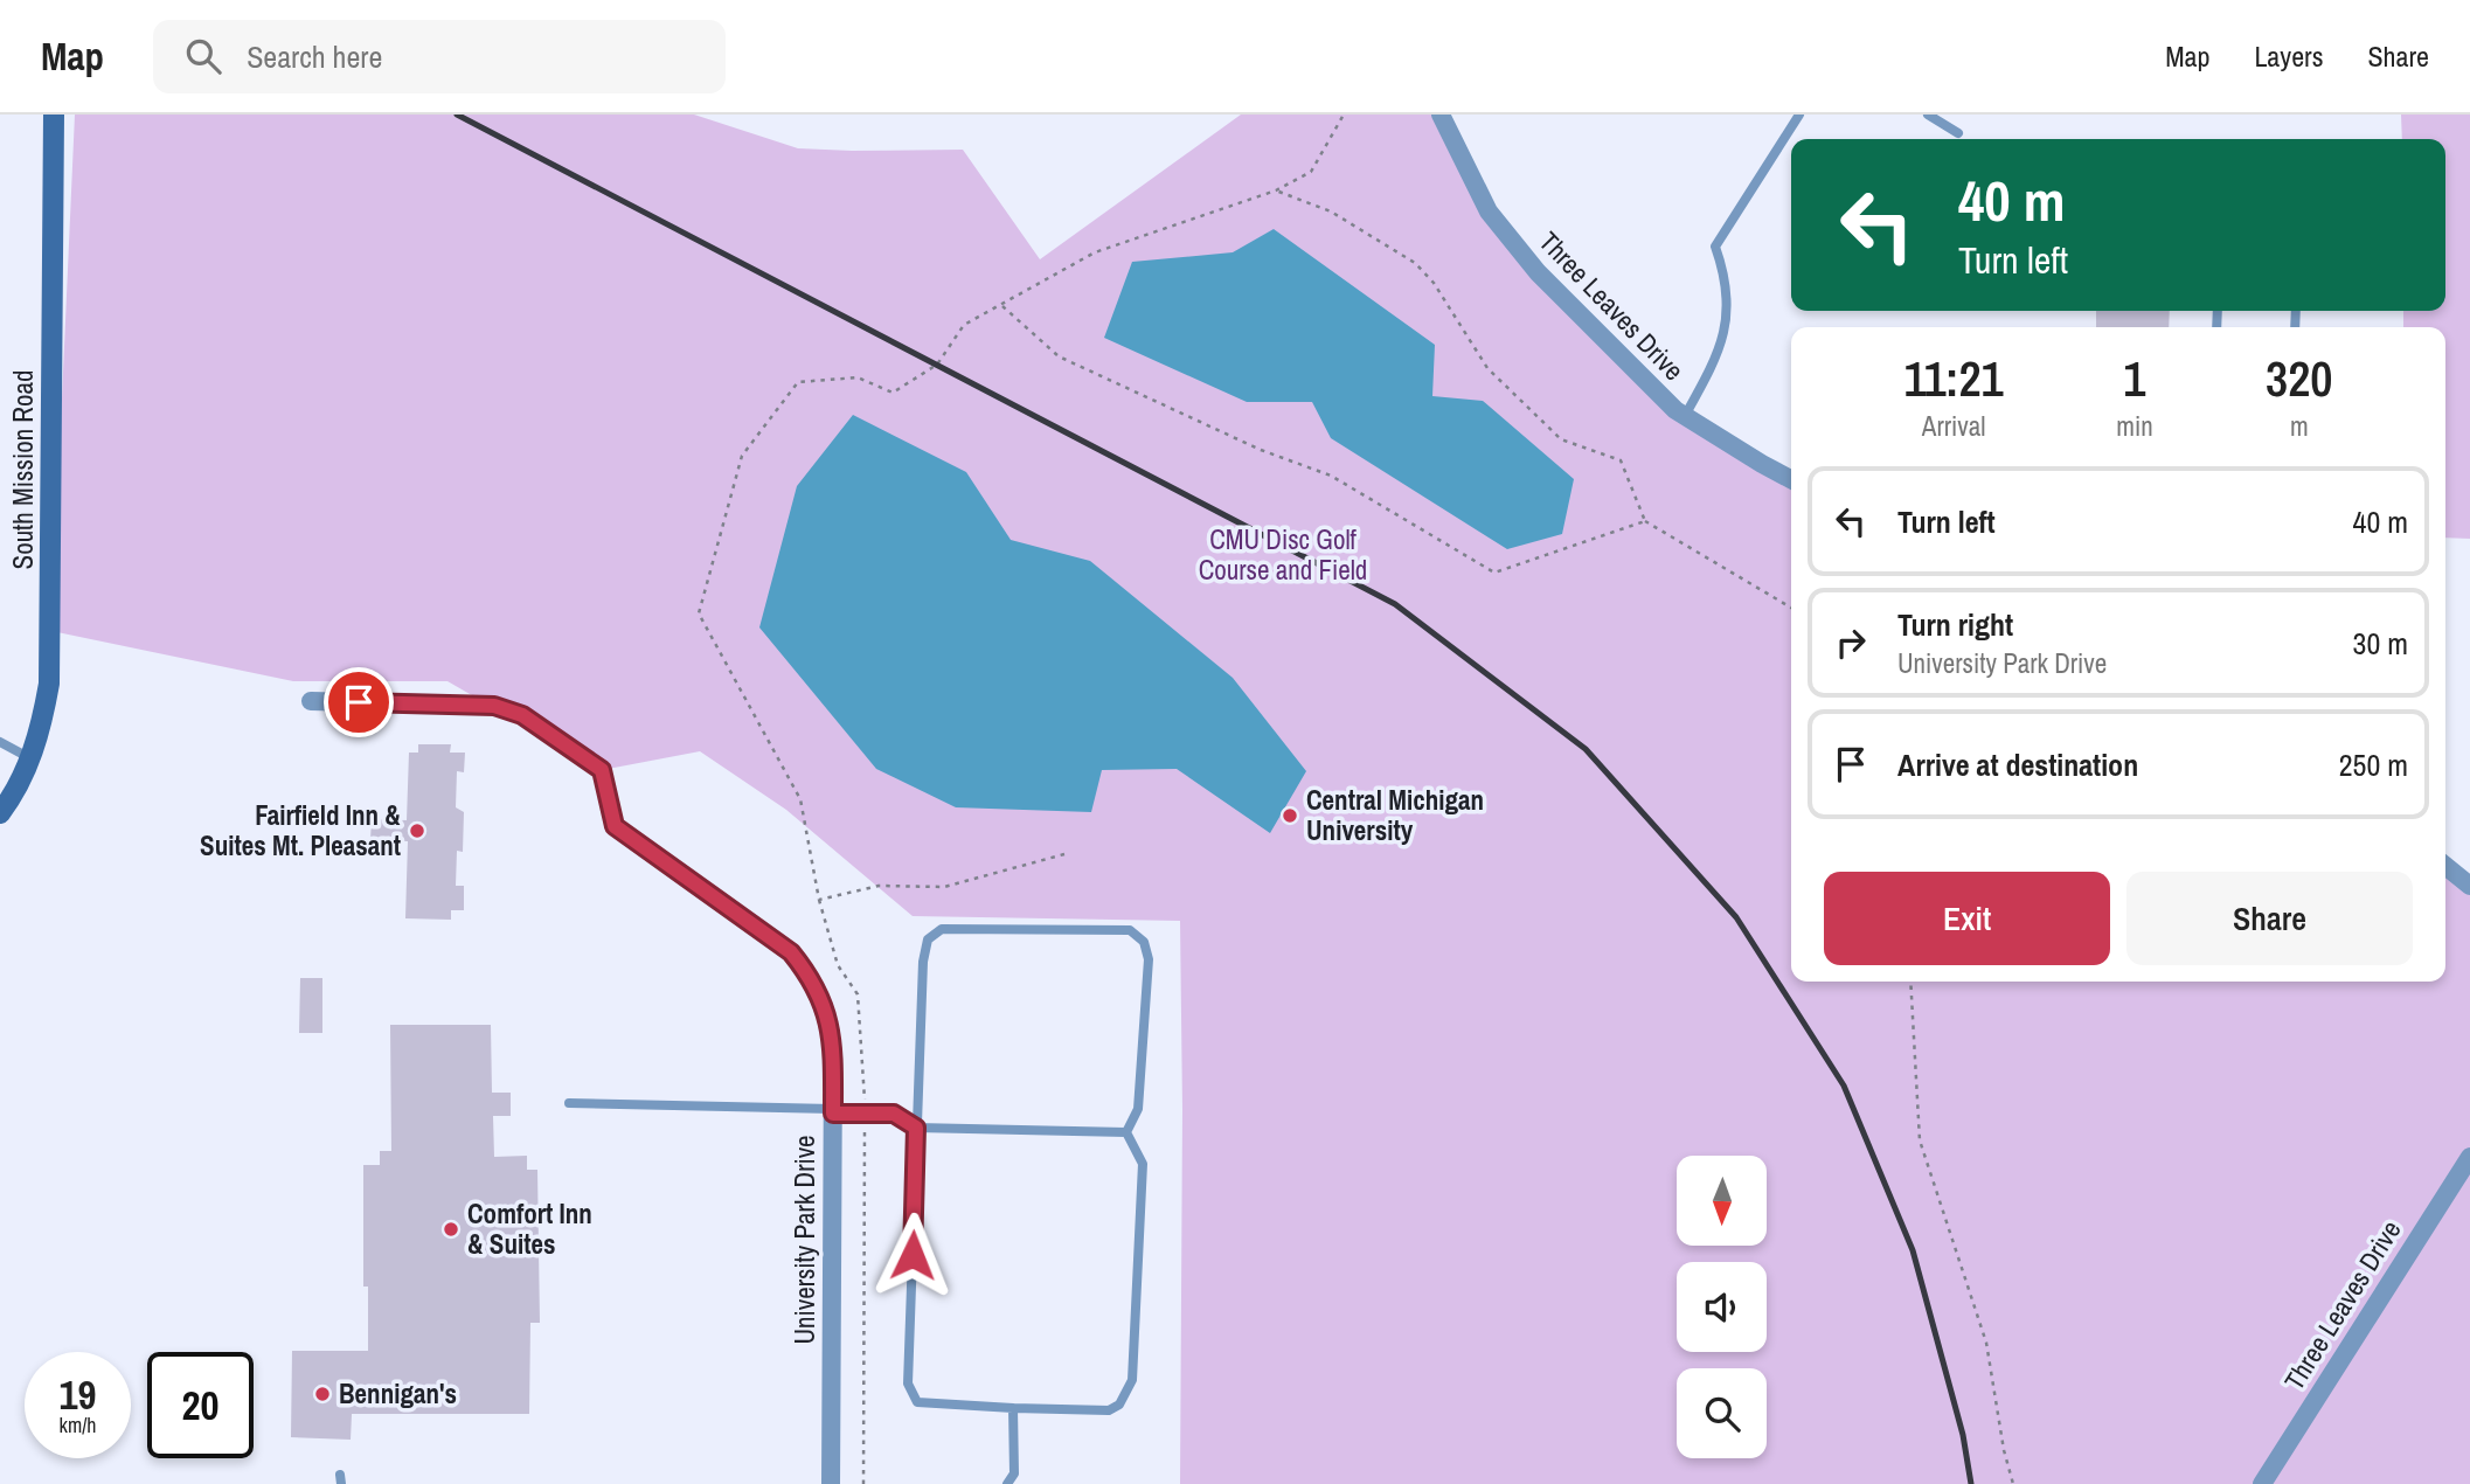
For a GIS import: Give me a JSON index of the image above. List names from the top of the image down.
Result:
{
  "streets": {
    "main road": ["South Mission Road"],
    "street": ["Three Leaves Drive", "University Park Drive"]
  },
  "parks": ["CMU Disc Golf Course and Field"],
  "places": [
    "Central Michigan University",
    "Fairfield Inn & Suites Mt. Pleasant",
    "Comfort Inn & Suites",
    "Bennigan's"
  ],
  "north": "bottom",
  "page": {
    "header": "Map",
    "search": "Search here",
    "nav": ["Map", "Layers", "Share"],
    "turn": ["40 m", "Turn left"],
    "eta": [
      "11:21",
      "Arrival",
      "1",
      "min",
      "320",
      "m"
    ],
    "list": [
      {
        "name": "Turn left",
        "value": "40 m"
      },
      {
        "name": "Turn right",
        "note": "University Park Drive",
        "value": "30 m"
      },
      {
        "name": "Arrive at destination",
        "value": "250 m"
      }
    ],
    "buttons": ["Exit", "Share"],
    "speed": "19 km/h",
    "limit": "20"
  }
}
